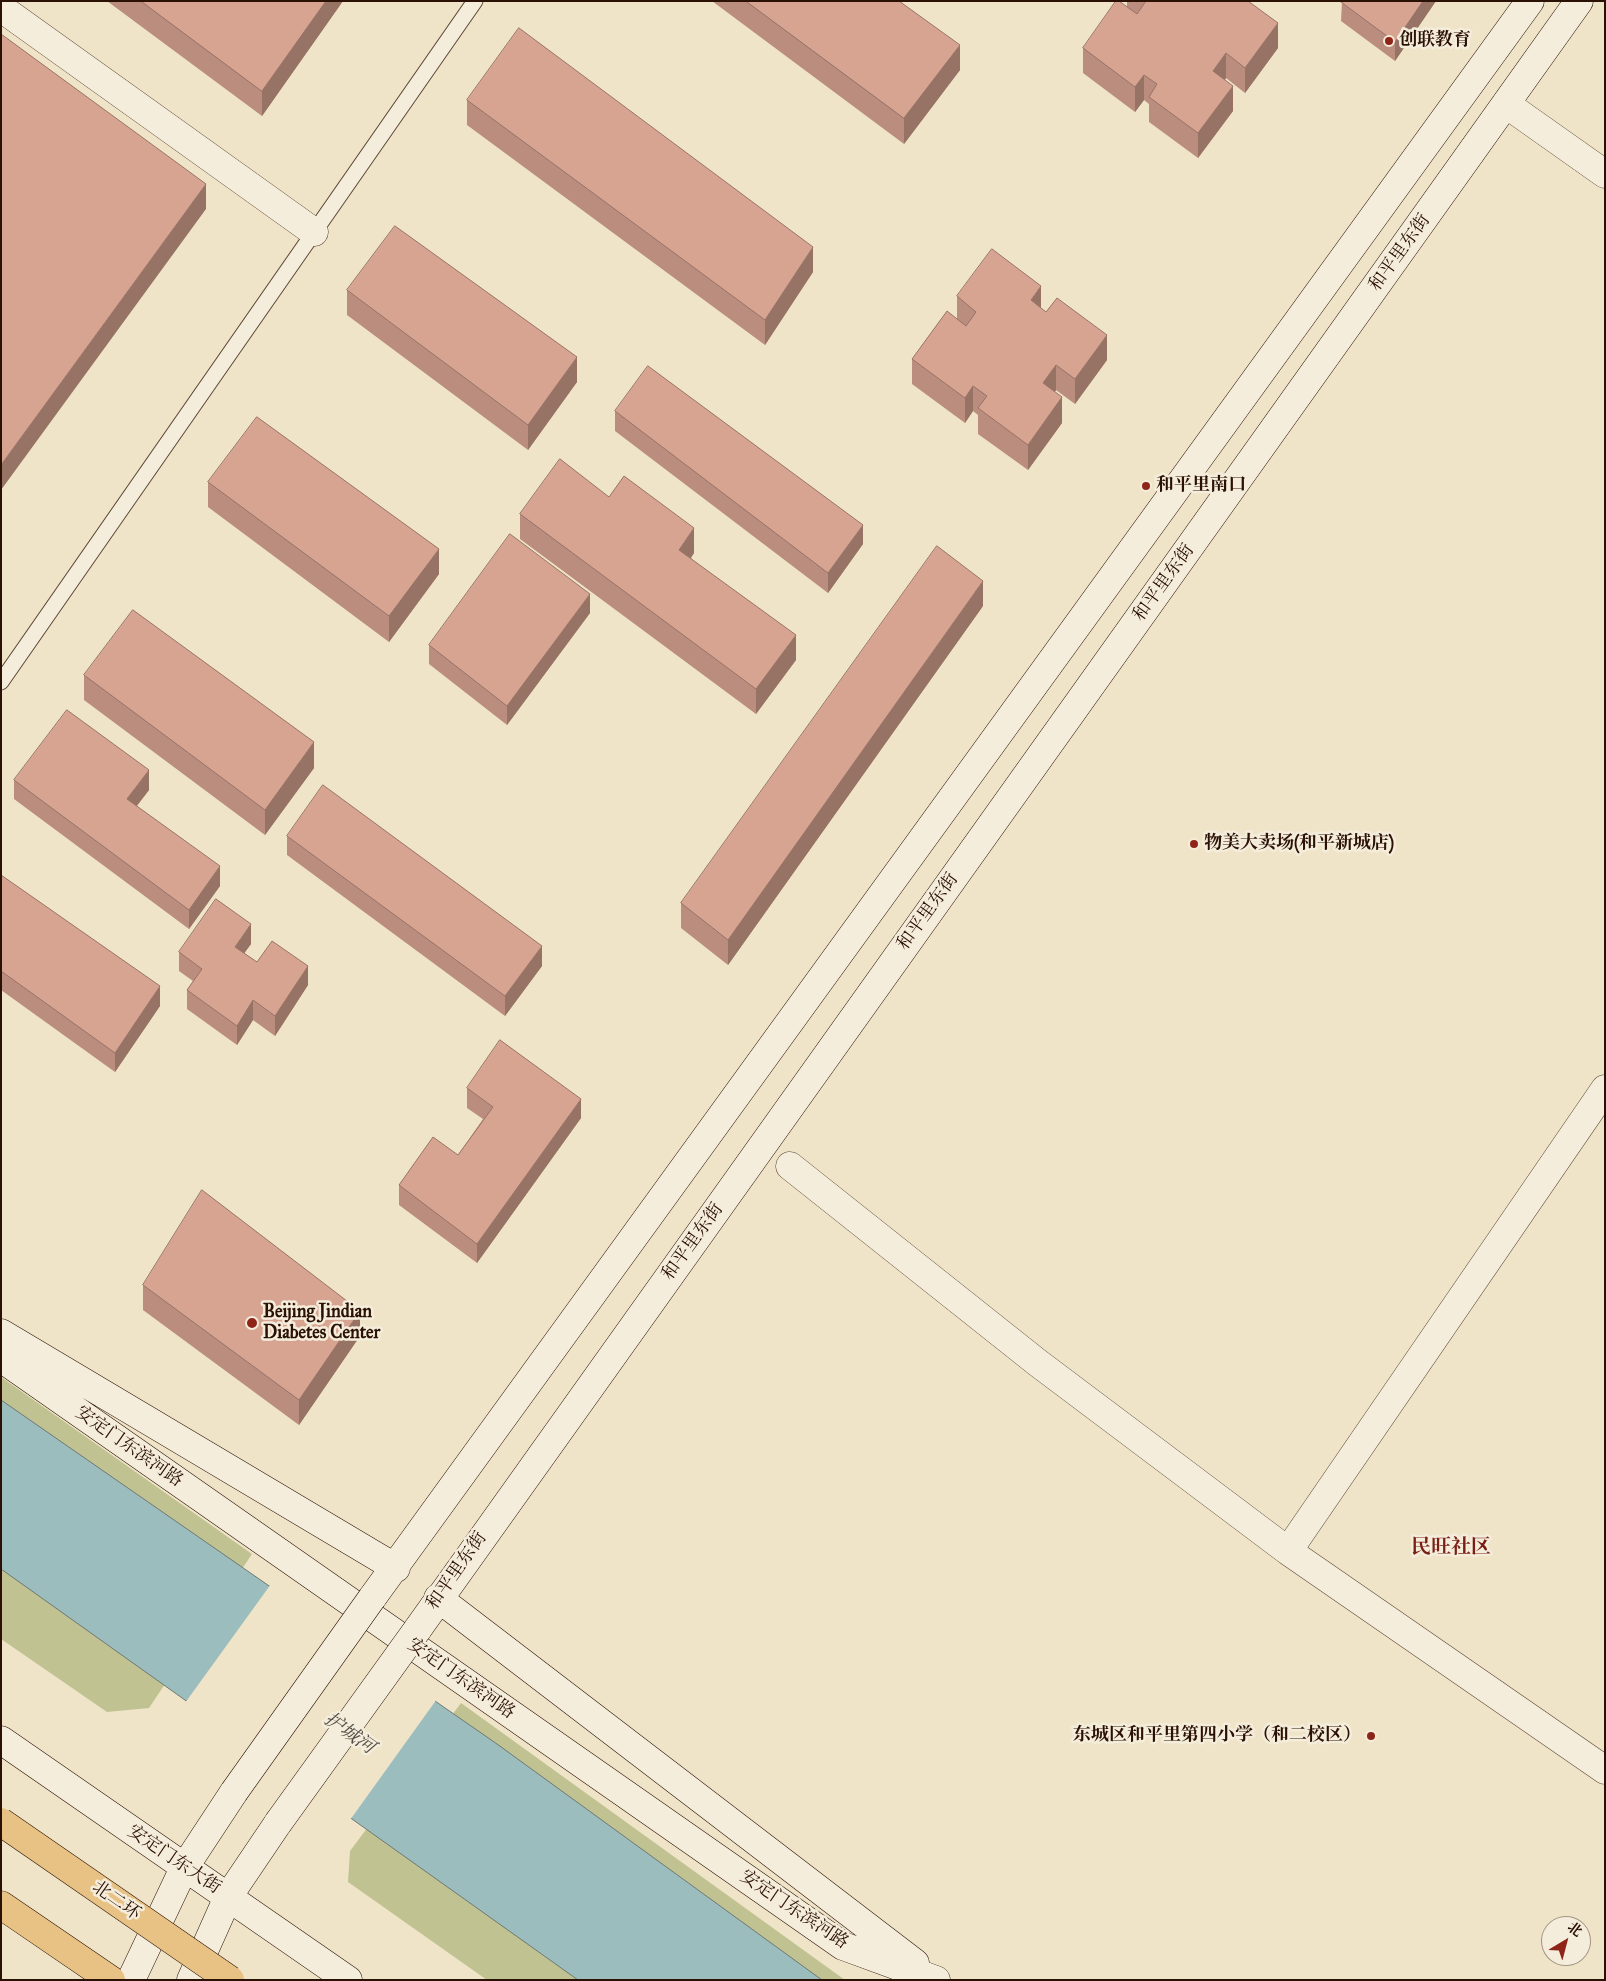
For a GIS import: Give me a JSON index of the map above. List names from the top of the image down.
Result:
{
  "streets": {
    "highway": ["北二环"],
    "street": ["和平里东街", "安定门东滨河路", "安定门东大街"]
  },
  "crossings": [
    ["和平里东街", "安定门东大街"]
  ],
  "districts": ["民旺社区"],
  "water": ["护城河"],
  "places": [
    "创联教育",
    "和平里南口",
    "物美大卖场(和平新城店)",
    "Beijing Jindian Diabetes Center",
    "东城区和平里第四小学（和二校区）"
  ],
  "north": "top right"
}
